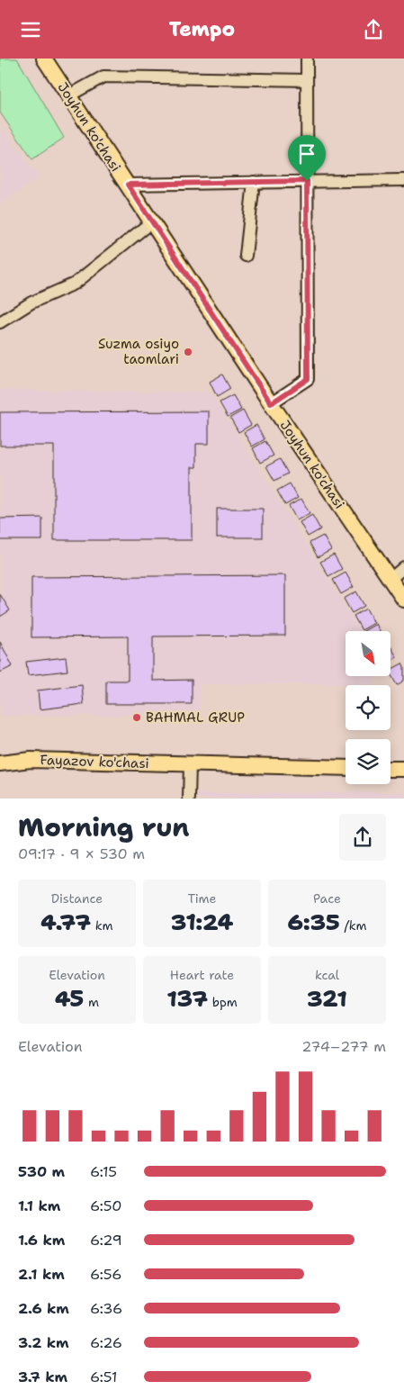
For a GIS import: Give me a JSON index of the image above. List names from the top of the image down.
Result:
{
  "streets": {
    "main road": ["Joyhun ko'chasi", "Fayazov ko'chasi"]
  },
  "places": ["Suzma osiyo taomlari", "BAHMAL GRUP"],
  "north": "bottom right",
  "page": {
    "header": "Tempo",
    "heading": ["Morning run", "09:17 · 9 × 530 m"],
    "stats": [
      ["Distance", "4.77 km"],
      ["Time", "31:24"],
      ["Pace", "6:35 /km"],
      ["Elevation", "45 m"],
      ["Heart rate", "137 bpm"],
      ["kcal", "321"]
    ],
    "chart": ["Elevation", "274–277 m"],
    "list": [
      {
        "name": "530 m",
        "note": "6:15"
      },
      {
        "name": "1.1 km",
        "note": "6:50"
      },
      {
        "name": "1.6 km",
        "note": "6:29"
      },
      {
        "name": "2.1 km",
        "note": "6:56"
      },
      {
        "name": "2.6 km",
        "note": "6:36"
      },
      {
        "name": "3.2 km",
        "note": "6:26"
      },
      {
        "name": "3.7 km",
        "note": "6:51"
      }
    ]
  }
}
